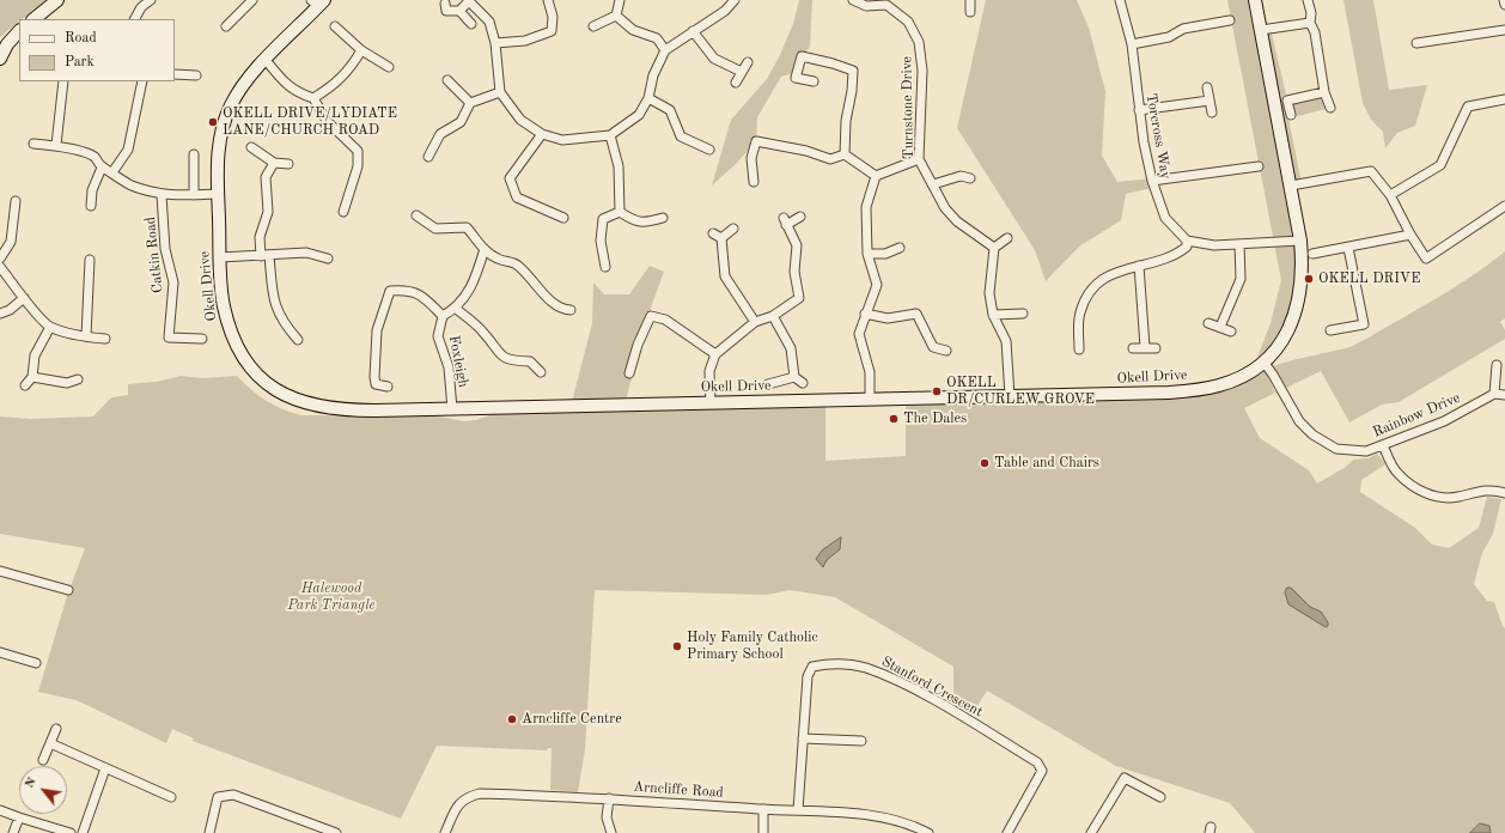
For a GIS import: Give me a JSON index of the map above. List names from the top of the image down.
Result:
{
  "streets": {
    "street": [
      "Turnstone Drive",
      "Torcross Way",
      "Catkin Road",
      "Okell Drive",
      "Foxleigh",
      "Rainbow Drive",
      "Stanford Crescent",
      "Arncliffe Road"
    ]
  },
  "crossings": [
    ["Okell Drive", "Foxleigh"],
    ["Okell Drive", "Rainbow Drive"],
    ["Stanford Crescent", "Arncliffe Road"]
  ],
  "parks": ["Halewood Park Triangle"],
  "places": [
    "OKELL DRIVE/LYDIATE LANE/CHURCH ROAD",
    "OKELL DRIVE",
    "OKELL DR/CURLEW GROVE",
    "The Dales",
    "Table and Chairs",
    "Holy Family Catholic Primary School",
    "Arncliffe Centre"
  ],
  "legend": ["Road", "Park"],
  "north": "top left"
}
